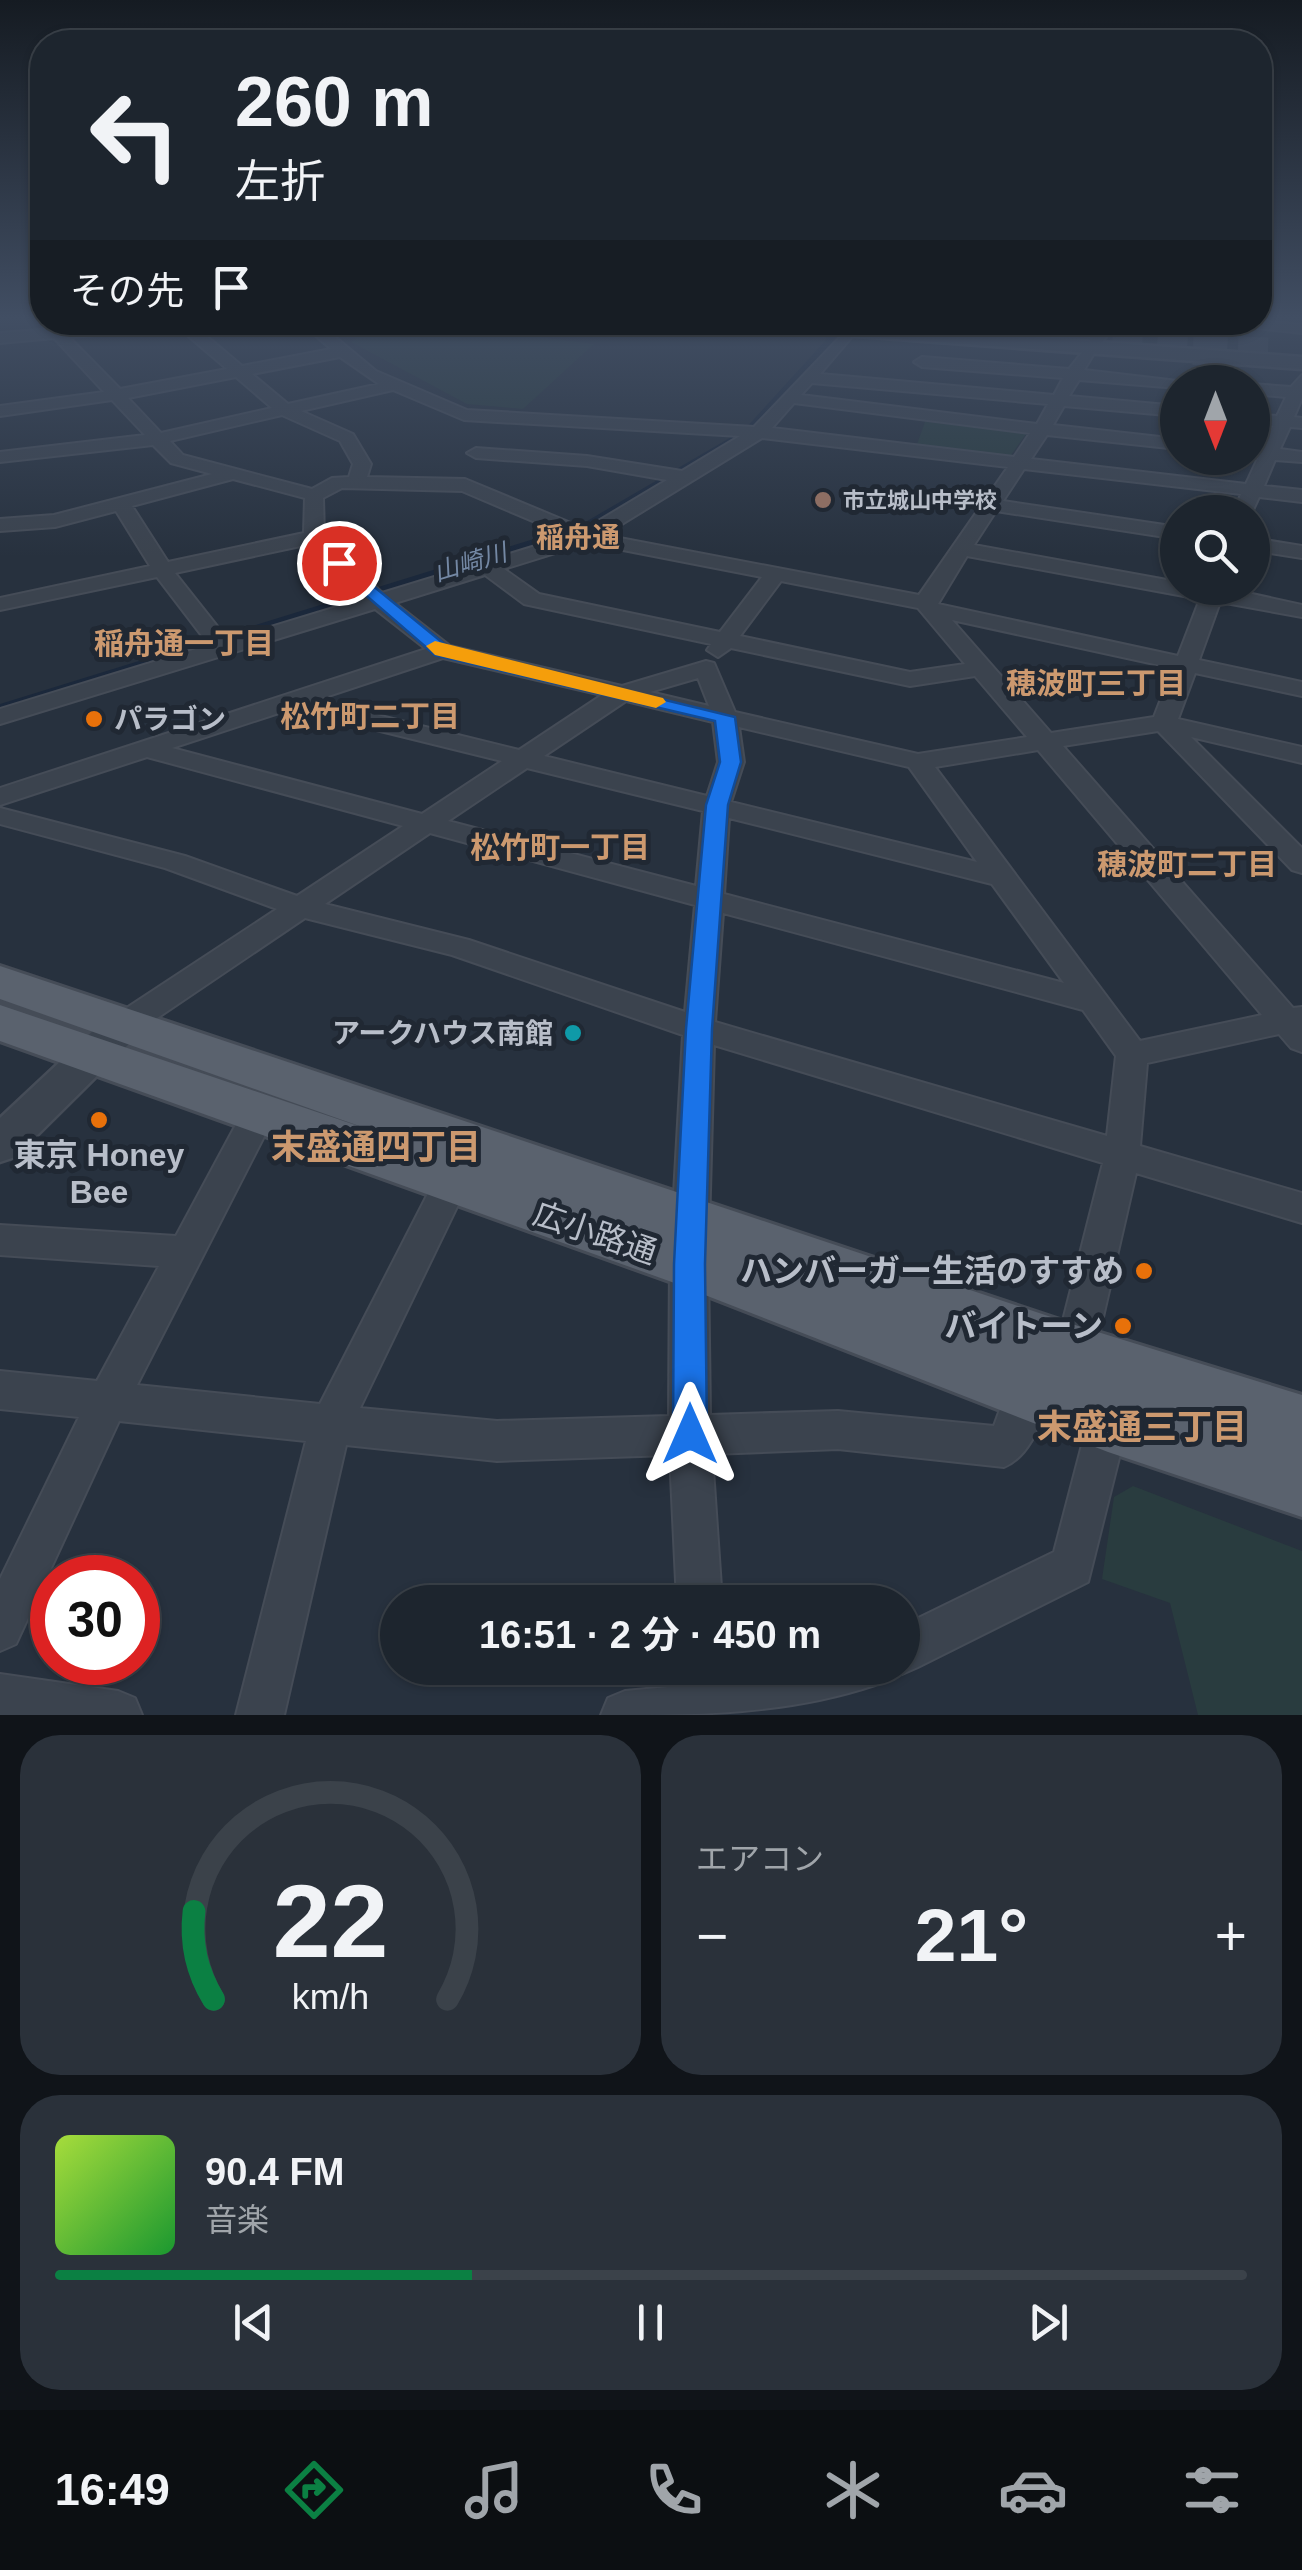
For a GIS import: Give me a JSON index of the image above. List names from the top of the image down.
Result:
{
  "streets": {
    "main road": ["広小路通"]
  },
  "districts": [
    "稲舟通",
    "稲舟通一丁目",
    "穂波町三丁目",
    "松竹町二丁目",
    "松竹町一丁目",
    "穂波町二丁目",
    "末盛通四丁目",
    "末盛通三丁目"
  ],
  "water": ["山崎川"],
  "places": [
    "市立城山中学校",
    "パラゴン",
    "アークハウス南館",
    "東京 Honey Bee",
    "ハンバーガー生活のすすめ",
    "バイトーン"
  ],
  "north": "bottom",
  "page": {
    "turn": ["260 m", "左折"],
    "then": "その先",
    "limit": "30",
    "trip": "16:51 · 2 分 · 450 m",
    "tile": "エアコン",
    "heat": ["−", "21°", "+"],
    "song": ["90.4 FM", "音楽"],
    "tabs": "16:49",
    "gauge": ["22", "km/h"]
  }
}
